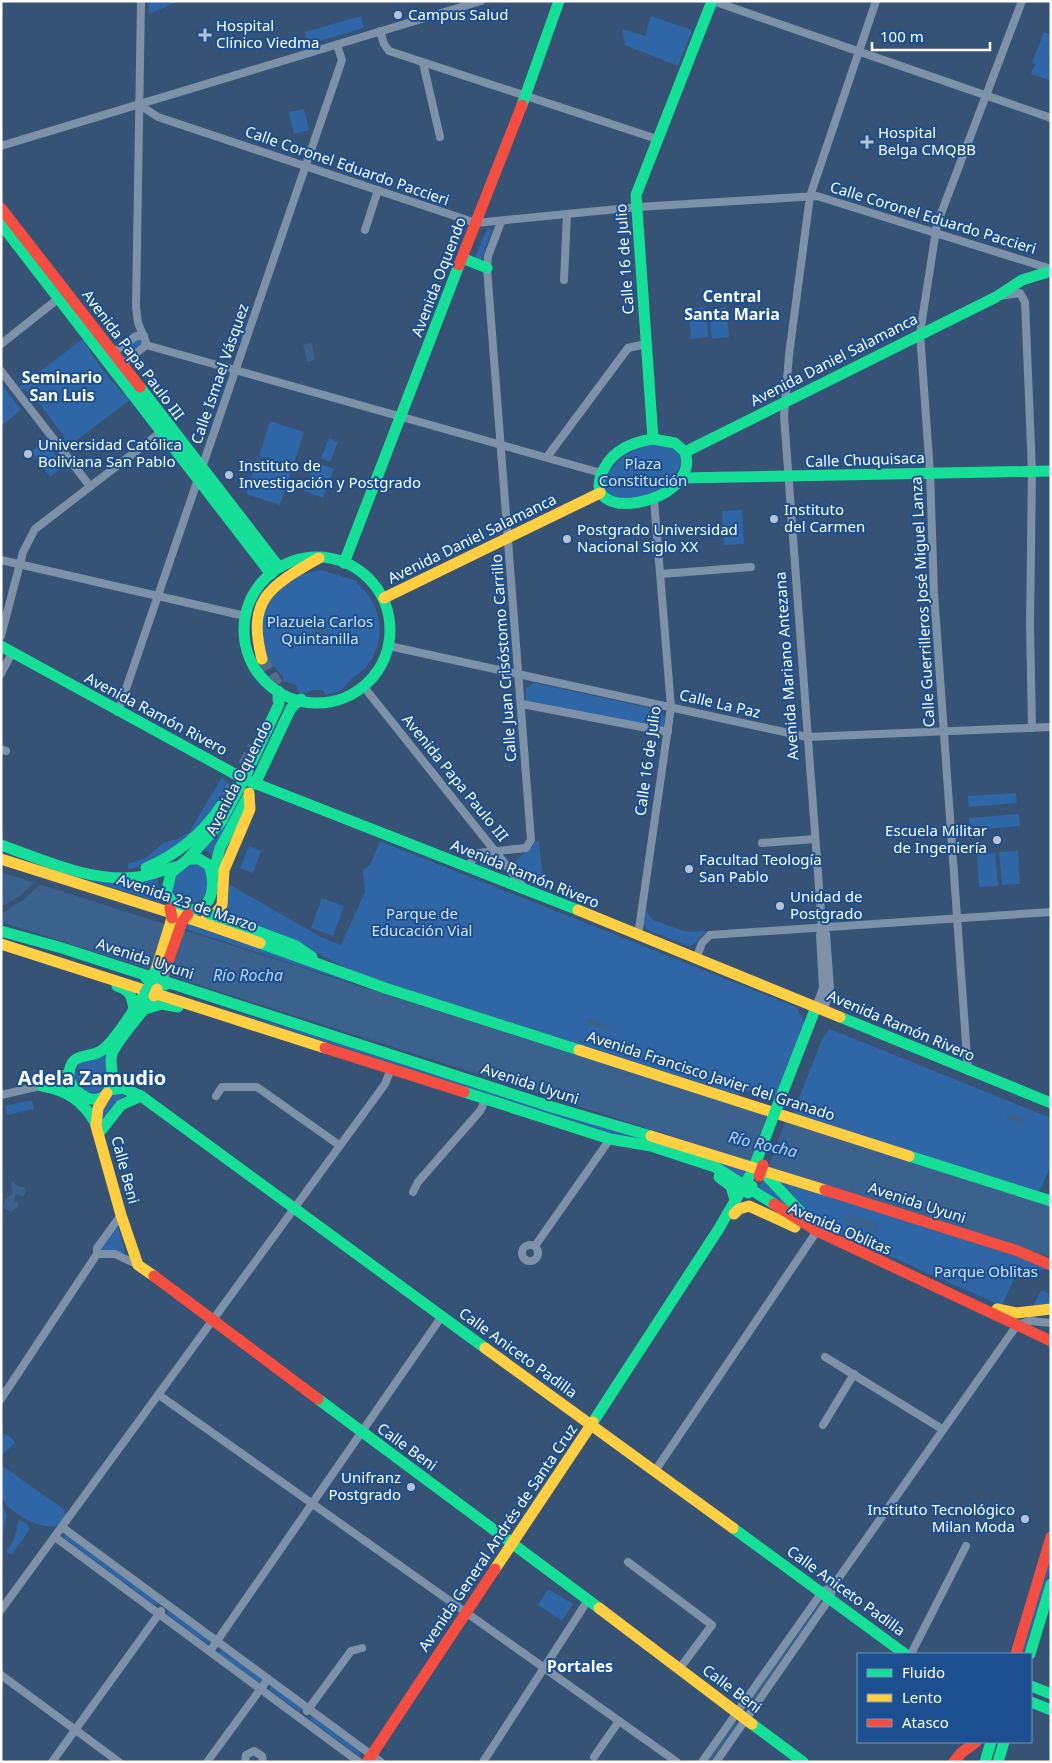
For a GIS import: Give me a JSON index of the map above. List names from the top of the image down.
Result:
{
  "streets": {
    "main road": [
      "Calle 16 de Julio",
      "Avenida Oquendo",
      "Avenida Papa Paulo III",
      "Avenida Daniel Salamanca",
      "Calle Chuquisaca",
      "Avenida Mariano Antezana",
      "Avenida Ramón Rivero",
      "Avenida 23 de Marzo",
      "Avenida Uyuni",
      "Avenida Francisco Javier del Granado",
      "Calle Beni",
      "Avenida Oblitas",
      "Calle Aniceto Padilla",
      "Avenida General Andrés de Santa Cruz"
    ],
    "street": [
      "Calle Coronel Eduardo Paccieri",
      "Calle Ismael Vásquez",
      "Calle Guerrilleros José Miguel Lanza",
      "Calle Juan Crisóstomo Carrillo",
      "Calle La Paz"
    ]
  },
  "crossings": [
    ["Calle Coronel Eduardo Paccieri", "Calle 16 de Julio"],
    ["Calle Coronel Eduardo Paccieri", "Avenida Oquendo"],
    ["Calle Coronel Eduardo Paccieri", "Avenida Daniel Salamanca"],
    ["Calle Coronel Eduardo Paccieri", "Calle Ismael Vásquez"],
    ["Calle Coronel Eduardo Paccieri", "Calle Guerrilleros José Miguel Lanza"],
    ["Calle Coronel Eduardo Paccieri", "Calle Juan Crisóstomo Carrillo"],
    ["Calle Coronel Eduardo Paccieri", "Avenida Mariano Antezana"],
    ["Calle 16 de Julio", "Avenida Daniel Salamanca"],
    ["Calle 16 de Julio", "Calle Chuquisaca"],
    ["Calle 16 de Julio", "Calle La Paz"],
    ["Calle 16 de Julio", "Avenida Ramón Rivero"],
    ["Avenida Oquendo", "Avenida Papa Paulo III"],
    ["Avenida Oquendo", "Avenida Daniel Salamanca"],
    ["Avenida Oquendo", "Calle La Paz"],
    ["Avenida Oquendo", "Avenida Ramón Rivero"],
    ["Avenida Oquendo", "Avenida 23 de Marzo"],
    ["Avenida Papa Paulo III", "Avenida Daniel Salamanca"],
    ["Avenida Papa Paulo III", "Calle Ismael Vásquez"],
    ["Avenida Papa Paulo III", "Calle Juan Crisóstomo Carrillo"],
    ["Avenida Papa Paulo III", "Calle La Paz"],
    ["Avenida Papa Paulo III", "Avenida Ramón Rivero"],
    ["Avenida Daniel Salamanca", "Calle Chuquisaca"],
    ["Avenida Daniel Salamanca", "Calle Guerrilleros José Miguel Lanza"],
    ["Avenida Daniel Salamanca", "Calle Juan Crisóstomo Carrillo"],
    ["Avenida Daniel Salamanca", "Avenida Mariano Antezana"],
    ["Avenida Daniel Salamanca", "Calle La Paz"],
    ["Calle Ismael Vásquez", "Avenida Ramón Rivero"],
    ["Calle Chuquisaca", "Calle Guerrilleros José Miguel Lanza"],
    ["Calle Chuquisaca", "Avenida Mariano Antezana"],
    ["Calle Guerrilleros José Miguel Lanza", "Calle La Paz"],
    ["Calle Guerrilleros José Miguel Lanza", "Avenida Ramón Rivero"],
    ["Calle Juan Crisóstomo Carrillo", "Calle La Paz"],
    ["Calle Juan Crisóstomo Carrillo", "Avenida Ramón Rivero"],
    ["Avenida Mariano Antezana", "Calle La Paz"],
    ["Avenida Mariano Antezana", "Avenida Ramón Rivero"],
    ["Avenida Mariano Antezana", "Avenida Uyuni"],
    ["Avenida Mariano Antezana", "Avenida General Andrés de Santa Cruz"],
    ["Avenida 23 de Marzo", "Avenida Francisco Javier del Granado"],
    ["Avenida Uyuni", "Avenida Oblitas"],
    ["Avenida Uyuni", "Avenida General Andrés de Santa Cruz"],
    ["Calle Beni", "Calle Aniceto Padilla"],
    ["Calle Beni", "Avenida General Andrés de Santa Cruz"],
    ["Avenida Oblitas", "Avenida General Andrés de Santa Cruz"],
    ["Calle Aniceto Padilla", "Avenida General Andrés de Santa Cruz"]
  ],
  "districts": [
    "Central Santa Maria",
    "Seminario San Luis",
    "Adela Zamudio",
    "Portales"
  ],
  "water": ["Río Rocha"],
  "parks": [
    "Plaza Constitución",
    "Plazuela Carlos Quintanilla",
    "Parque de Educación Vial",
    "Parque Oblitas"
  ],
  "places": {
    "other": [
      "Campus Salud",
      "Universidad Católica Boliviana San Pablo",
      "Instituto de Investigación y Postgrado",
      "Instituto del Carmen",
      "Postgrado Universidad Nacional Siglo XX",
      "Escuela Militar de Ingeniería",
      "Facultad Teología San Pablo",
      "Unidad de Postgrado",
      "Unifranz Postgrado",
      "Instituto Tecnológico Milan Moda"
    ],
    "health": ["Hospital Clínico Viedma", "Hospital Belga CMQBB"]
  },
  "legend": ["Fluido", "Lento", "Atasco"],
  "scale_bar": "100 m"
}
